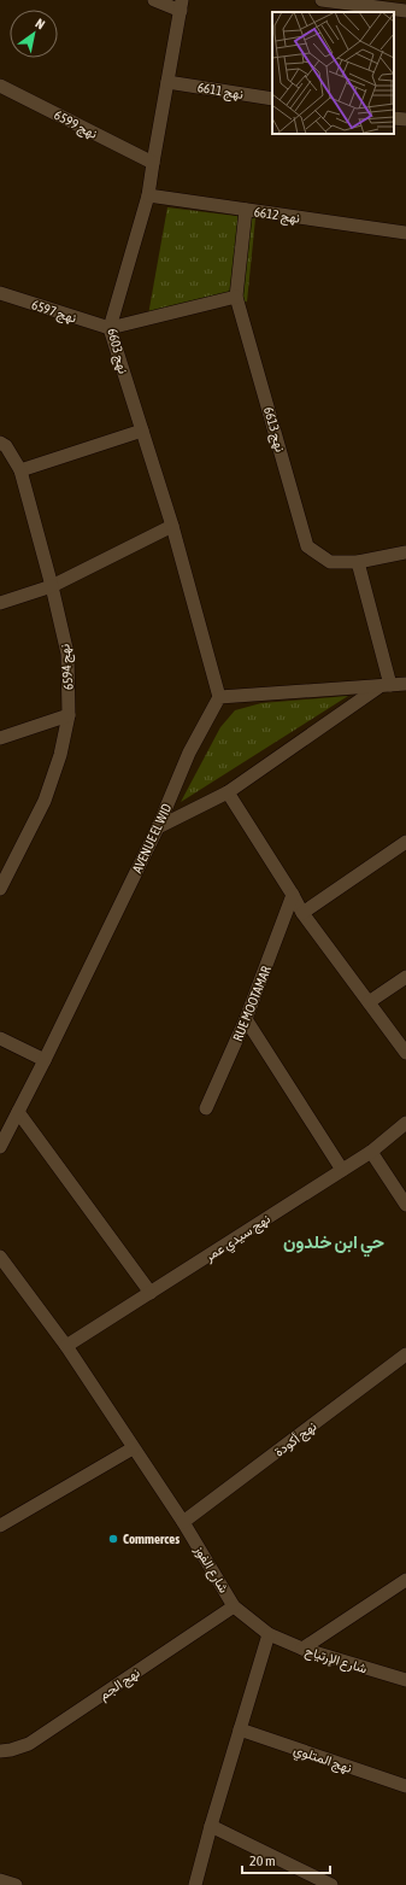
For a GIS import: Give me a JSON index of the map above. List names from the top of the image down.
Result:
{
  "streets": {
    "street": [
      "نهج 6611",
      "نهج 6599",
      "نهج 6612",
      "نهج 6597",
      "نهج 6603",
      "نهج 6613",
      "نهج 6594",
      "AVENUE EL WID",
      "RUE MOOTAMAR",
      "نهج سيدي عمر",
      "نهج أكودة",
      "شارع الفوز",
      "شارع الإرتياح",
      "نهج الجم",
      "نهج المتلوي"
    ]
  },
  "crossings": [
    ["نهج 6611", "نهج 6603"],
    ["نهج 6599", "نهج 6603"],
    ["نهج 6612", "نهج 6603"],
    ["نهج 6612", "نهج 6613"],
    ["نهج 6597", "نهج 6603"],
    ["نهج 6603", "AVENUE EL WID"],
    ["نهج سيدي عمر", "شارع الفوز"],
    ["نهج أكودة", "شارع الفوز"],
    ["شارع الفوز", "شارع الإرتياح"],
    ["شارع الفوز", "نهج الجم"]
  ],
  "districts": ["حي ابن خلدون"],
  "places": ["Commerces"],
  "scale_bar": "20 m",
  "north": "top right"
}
